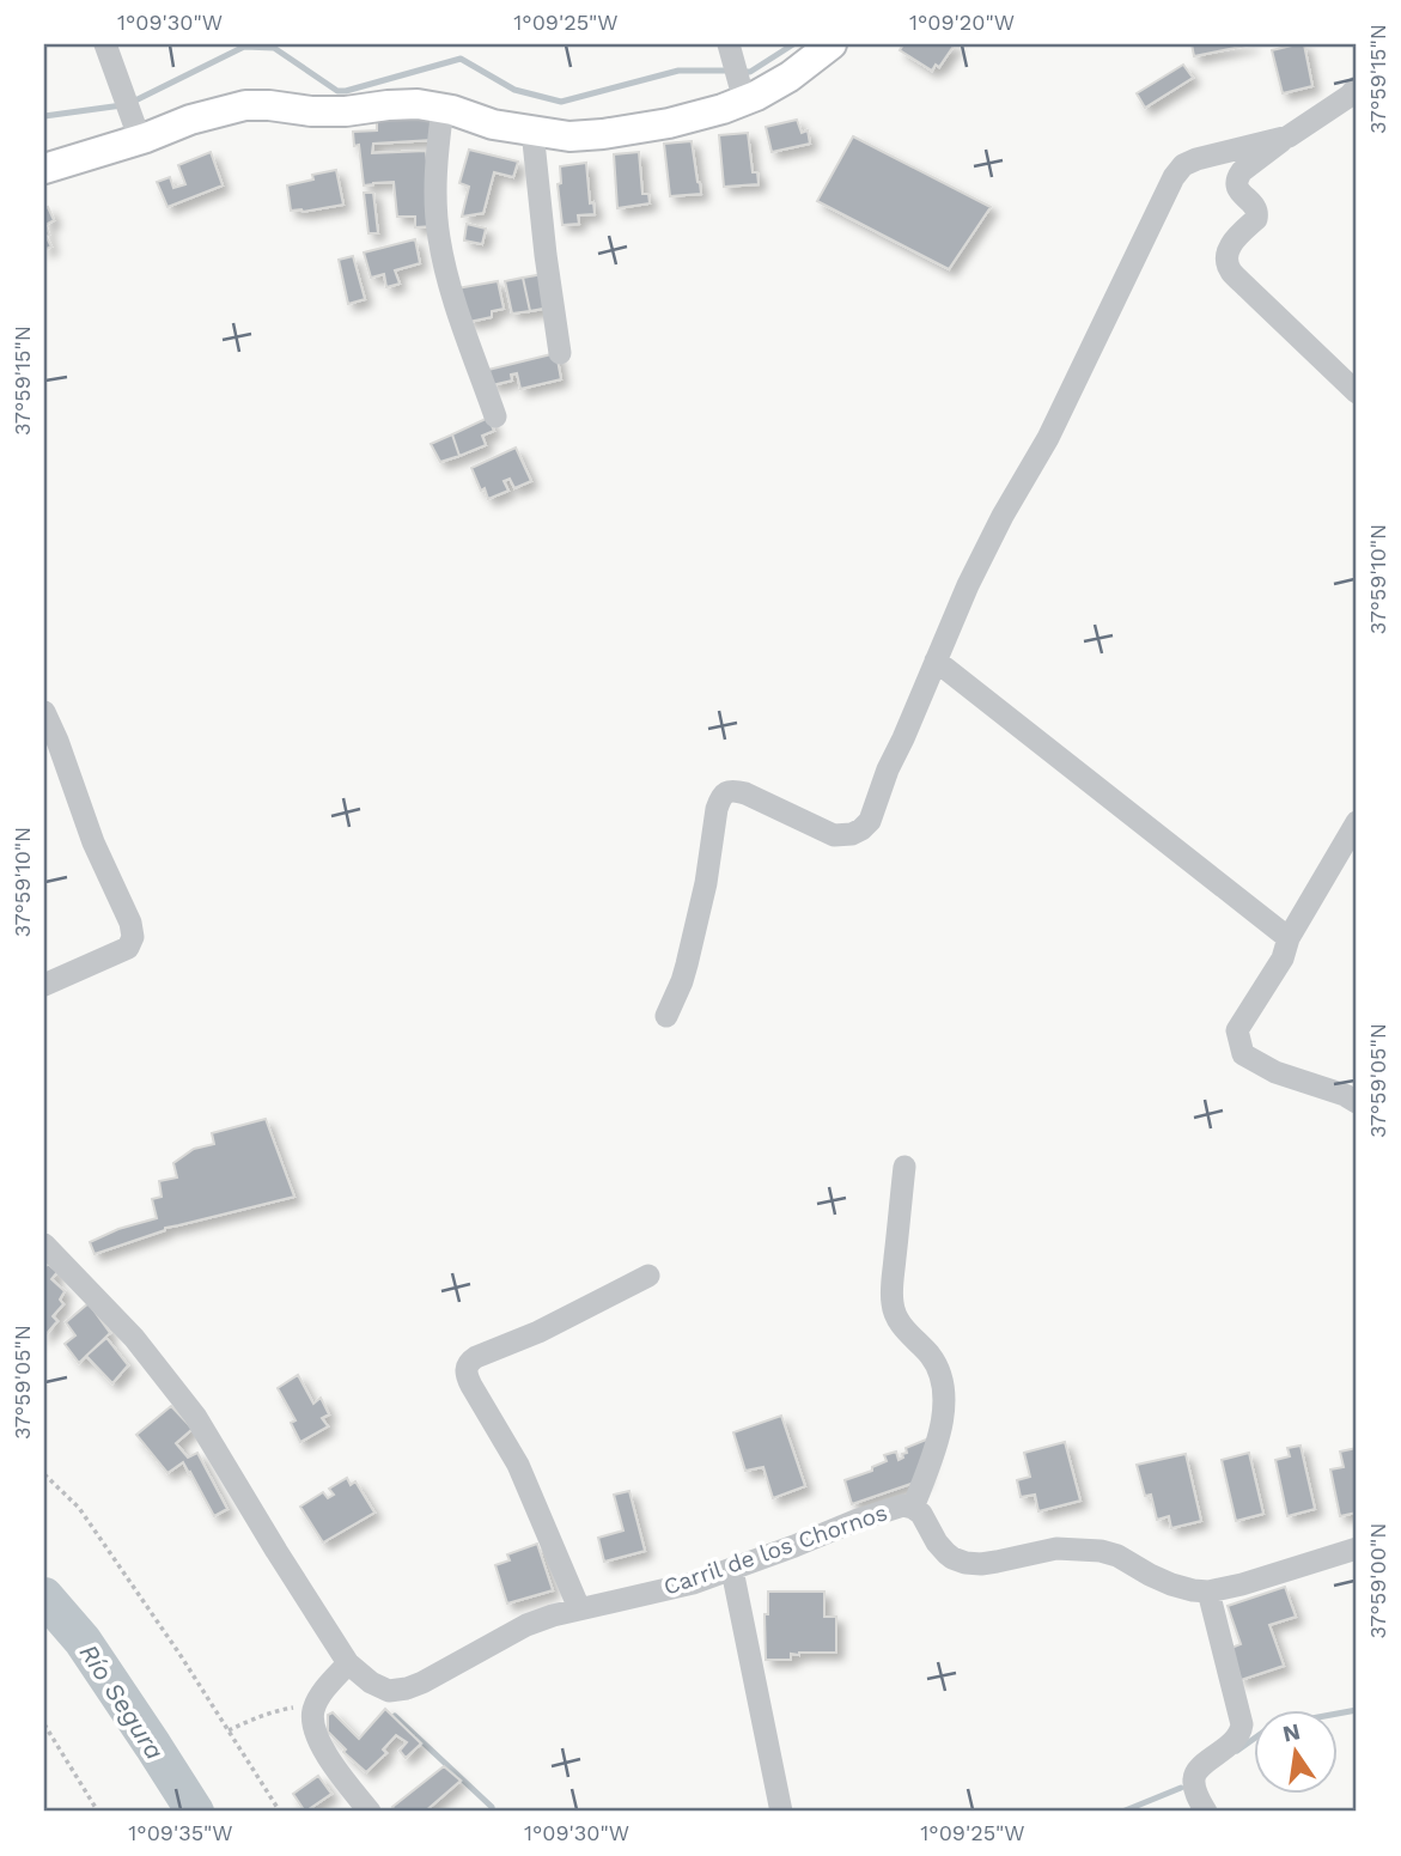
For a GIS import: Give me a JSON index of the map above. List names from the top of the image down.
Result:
{
  "streets": {
    "street": ["Carril de los Chornos"]
  },
  "water": ["Río Segura"],
  "north": "top",
  "coordinates": [
    "1°09'30\"W",
    "1°09'25\"W",
    "1°09'20\"W",
    "37°59'15\"N",
    "37°59'10\"N",
    "37°59'05\"N",
    "37°59'00\"N",
    "1°09'35\"W"
  ]
}
